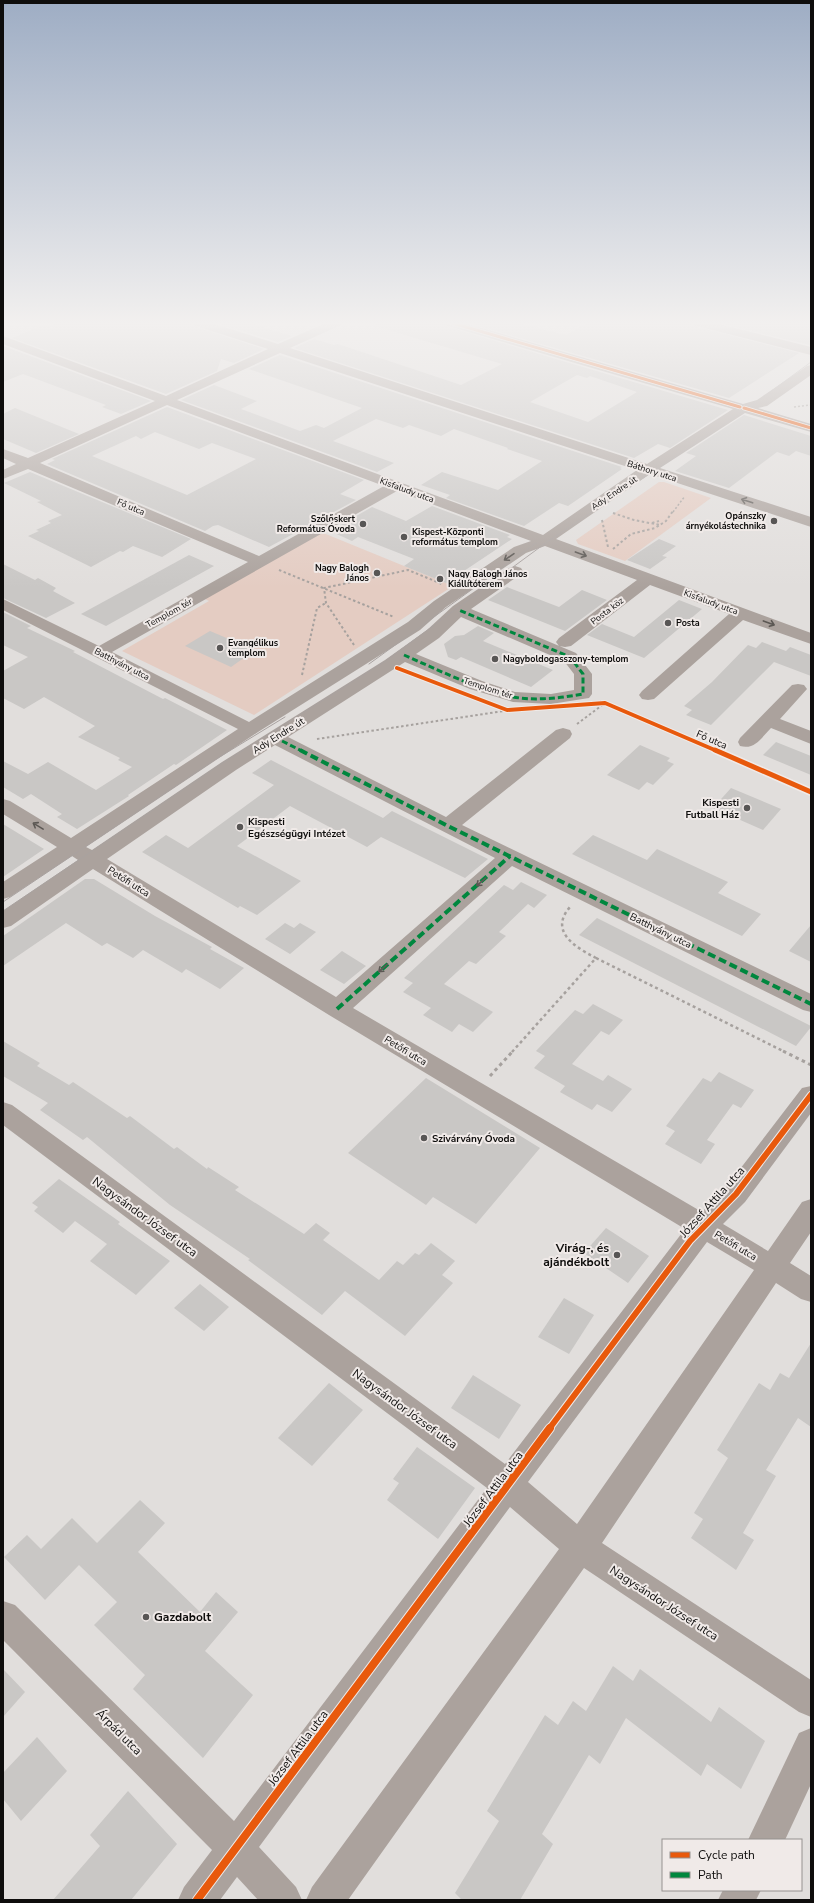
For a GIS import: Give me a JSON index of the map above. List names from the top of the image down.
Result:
{
  "streets": {
    "street": [
      "Báthory utca",
      "Kisfaludy utca",
      "Ady Endre út",
      "Fő utca",
      "Posta köz",
      "Templom tér",
      "Batthyány utca",
      "Petőfi utca",
      "József Attila utca",
      "Nagysándor József utca",
      "Árpád utca"
    ]
  },
  "crossings": [
    ["Báthory utca", "Ady Endre út"],
    ["Kisfaludy utca", "Ady Endre út"],
    ["Kisfaludy utca", "Posta köz"],
    ["Kisfaludy utca", "Templom tér"],
    ["Ady Endre út", "Templom tér"],
    ["Ady Endre út", "Batthyány utca"],
    ["Ady Endre út", "Petőfi utca"],
    ["Fő utca", "Templom tér"],
    ["Templom tér", "Batthyány utca"],
    ["Petőfi utca", "József Attila utca"],
    ["József Attila utca", "Nagysándor József utca"],
    ["József Attila utca", "Árpád utca"]
  ],
  "places": [
    "Opánszky árnyékolástechnika",
    "Szőlőskert Református Óvoda",
    "Kispest-Központi református templom",
    "Nagy Balogh János",
    "Nagy Balogh János Kiállítóterem",
    "Posta",
    "Evangélikus templom",
    "Nagyboldogasszony-templom",
    "Kispesti Futball Ház",
    "Kispesti Egészségügyi Intézet",
    "Szivárvány Óvoda",
    "Virág-, és ajándékbolt",
    "Gazdabolt"
  ],
  "legend": ["Cycle path", "Path"]
}
